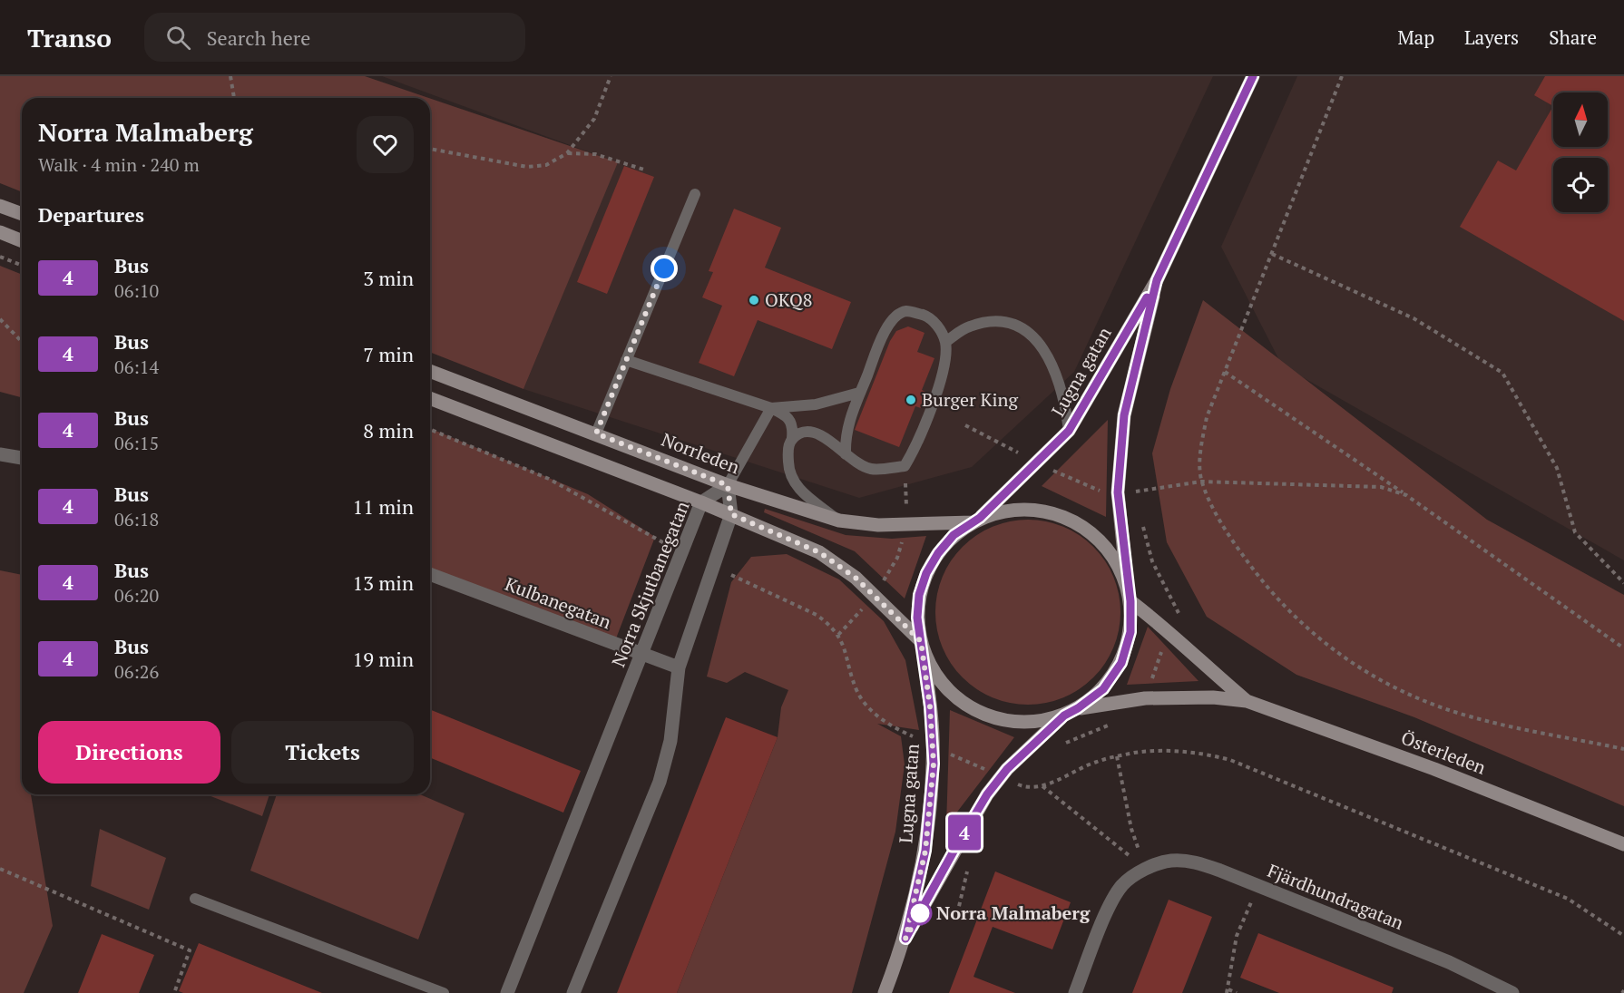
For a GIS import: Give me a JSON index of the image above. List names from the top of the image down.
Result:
{
  "streets": {
    "main road": ["Lugna gatan", "Norrleden", "Österleden"],
    "street": ["Norra Skjutbanegatan", "Kulbanegatan", "Fjärdhundragatan"]
  },
  "crossings": [
    ["Lugna gatan", "Norrleden"],
    ["Norrleden", "Norra Skjutbanegatan"],
    ["Norra Skjutbanegatan", "Kulbanegatan"]
  ],
  "places": ["OKQ8", "Burger King", "Norra Malmaberg"],
  "lines": ["bus line 4"],
  "north": "top",
  "page": {
    "header": "Transo",
    "search": "Search here",
    "nav": ["Map", "Layers", "Share"],
    "on_map": "4",
    "heading": [
      ["Norra Malmaberg", "Walk · 4 min · 240 m"],
      "Departures"
    ],
    "list": [
      {
        "mark": "4",
        "name": "Bus",
        "note": "06:10",
        "value": "3 min"
      },
      {
        "mark": "4",
        "name": "Bus",
        "note": "06:14",
        "value": "7 min"
      },
      {
        "mark": "4",
        "name": "Bus",
        "note": "06:15",
        "value": "8 min"
      },
      {
        "mark": "4",
        "name": "Bus",
        "note": "06:18",
        "value": "11 min"
      },
      {
        "mark": "4",
        "name": "Bus",
        "note": "06:20",
        "value": "13 min"
      },
      {
        "mark": "4",
        "name": "Bus",
        "note": "06:26",
        "value": "19 min"
      }
    ],
    "buttons": ["Directions", "Tickets"]
  }
}
